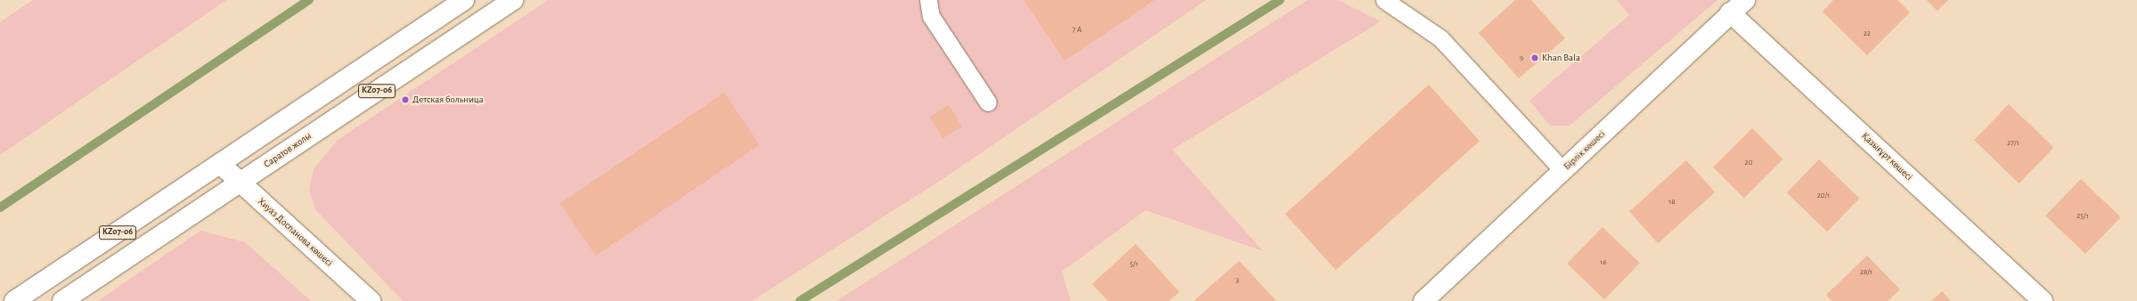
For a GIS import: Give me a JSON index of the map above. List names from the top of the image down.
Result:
{
  "streets": {
    "main road": [
      "KZ07-06",
      "Саратов жолы",
      "Бірлік көшесі",
      "Қазығұрт көшесі",
      "Хиуаз Доспанова көшесі"
    ]
  },
  "crossings": [
    ["KZ07-06", "Хиуаз Доспанова көшесі"],
    ["Саратов жолы", "Хиуаз Доспанова көшесі"],
    ["Бірлік көшесі", "Қазығұрт көшесі"]
  ],
  "places": ["Khan Bala", "Детская больница"],
  "house_numbers": [
    "7 А",
    "22",
    "9",
    "27/1",
    "20",
    "20/1",
    "18",
    "25/1",
    "16",
    "5/1",
    "28/1",
    "3"
  ]
}
